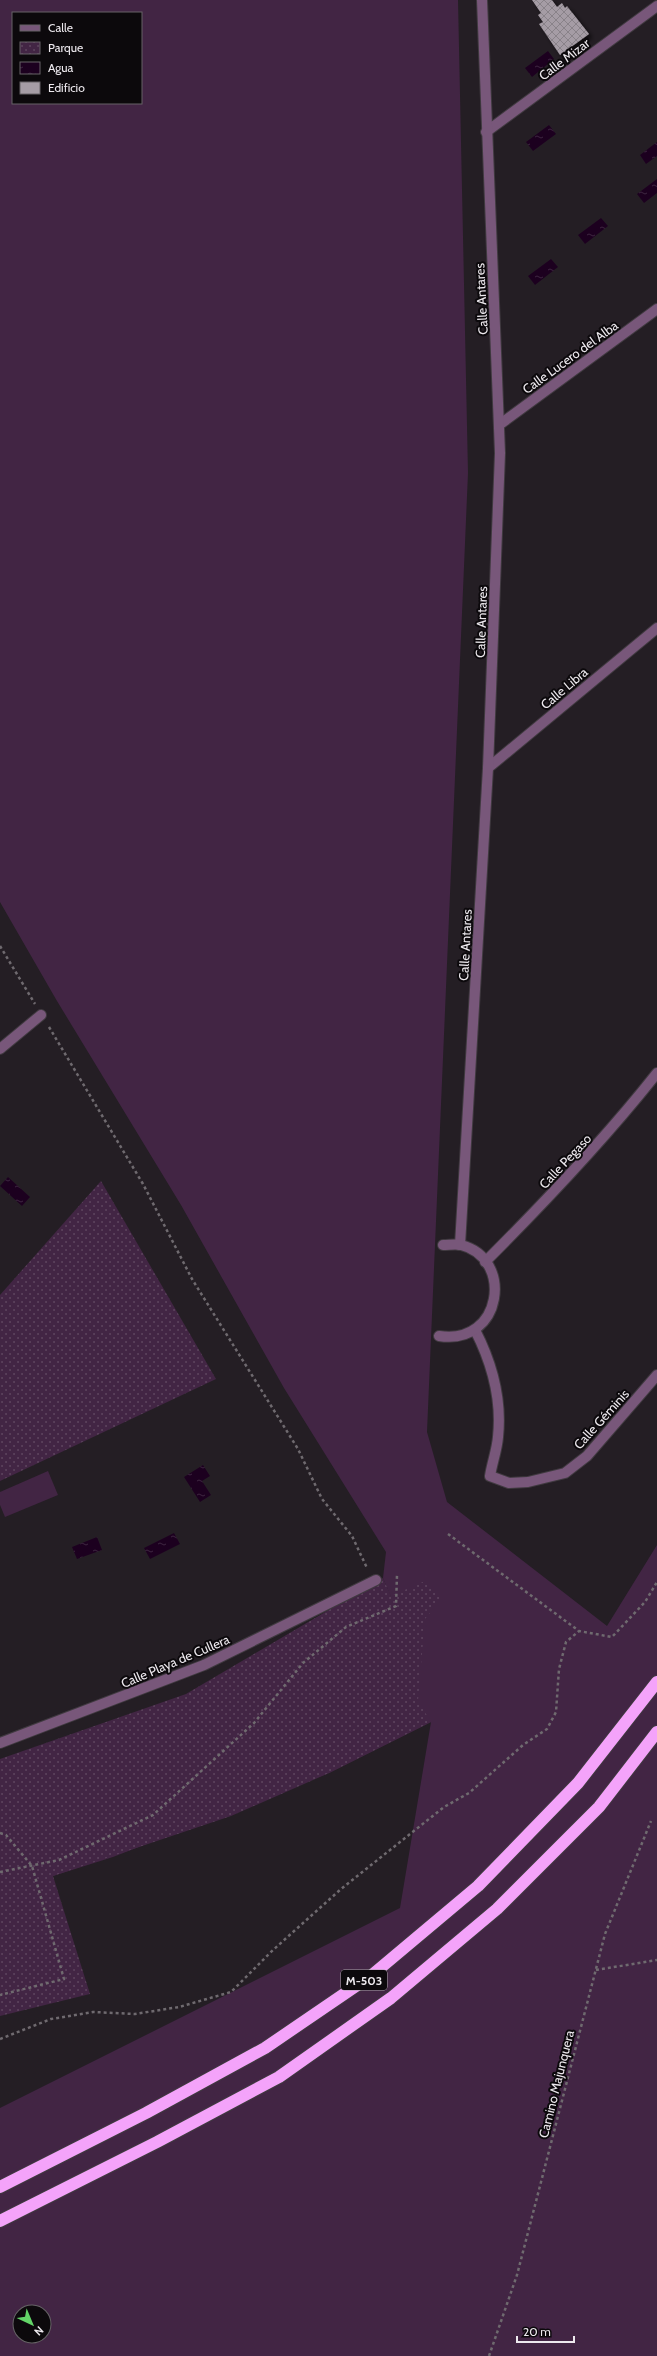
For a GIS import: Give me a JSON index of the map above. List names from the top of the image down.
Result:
{
  "streets": {
    "highway": ["M-503"],
    "street": [
      "Calle Mizar",
      "Calle Antares",
      "Calle Lucero del Alba",
      "Calle Libra",
      "Calle Pegaso",
      "Calle Géminis",
      "Calle Playa de Cullera"
    ],
    "path": ["Camino Majunquera"]
  },
  "crossings": [
    ["Calle Mizar", "Calle Antares"],
    ["Calle Antares", "Calle Lucero del Alba"],
    ["Calle Antares", "Calle Libra"]
  ],
  "legend": [
    "Calle",
    "Parque",
    "Agua",
    "Edificio"
  ],
  "scale_bar": "20 m",
  "north": "bottom right"
}
